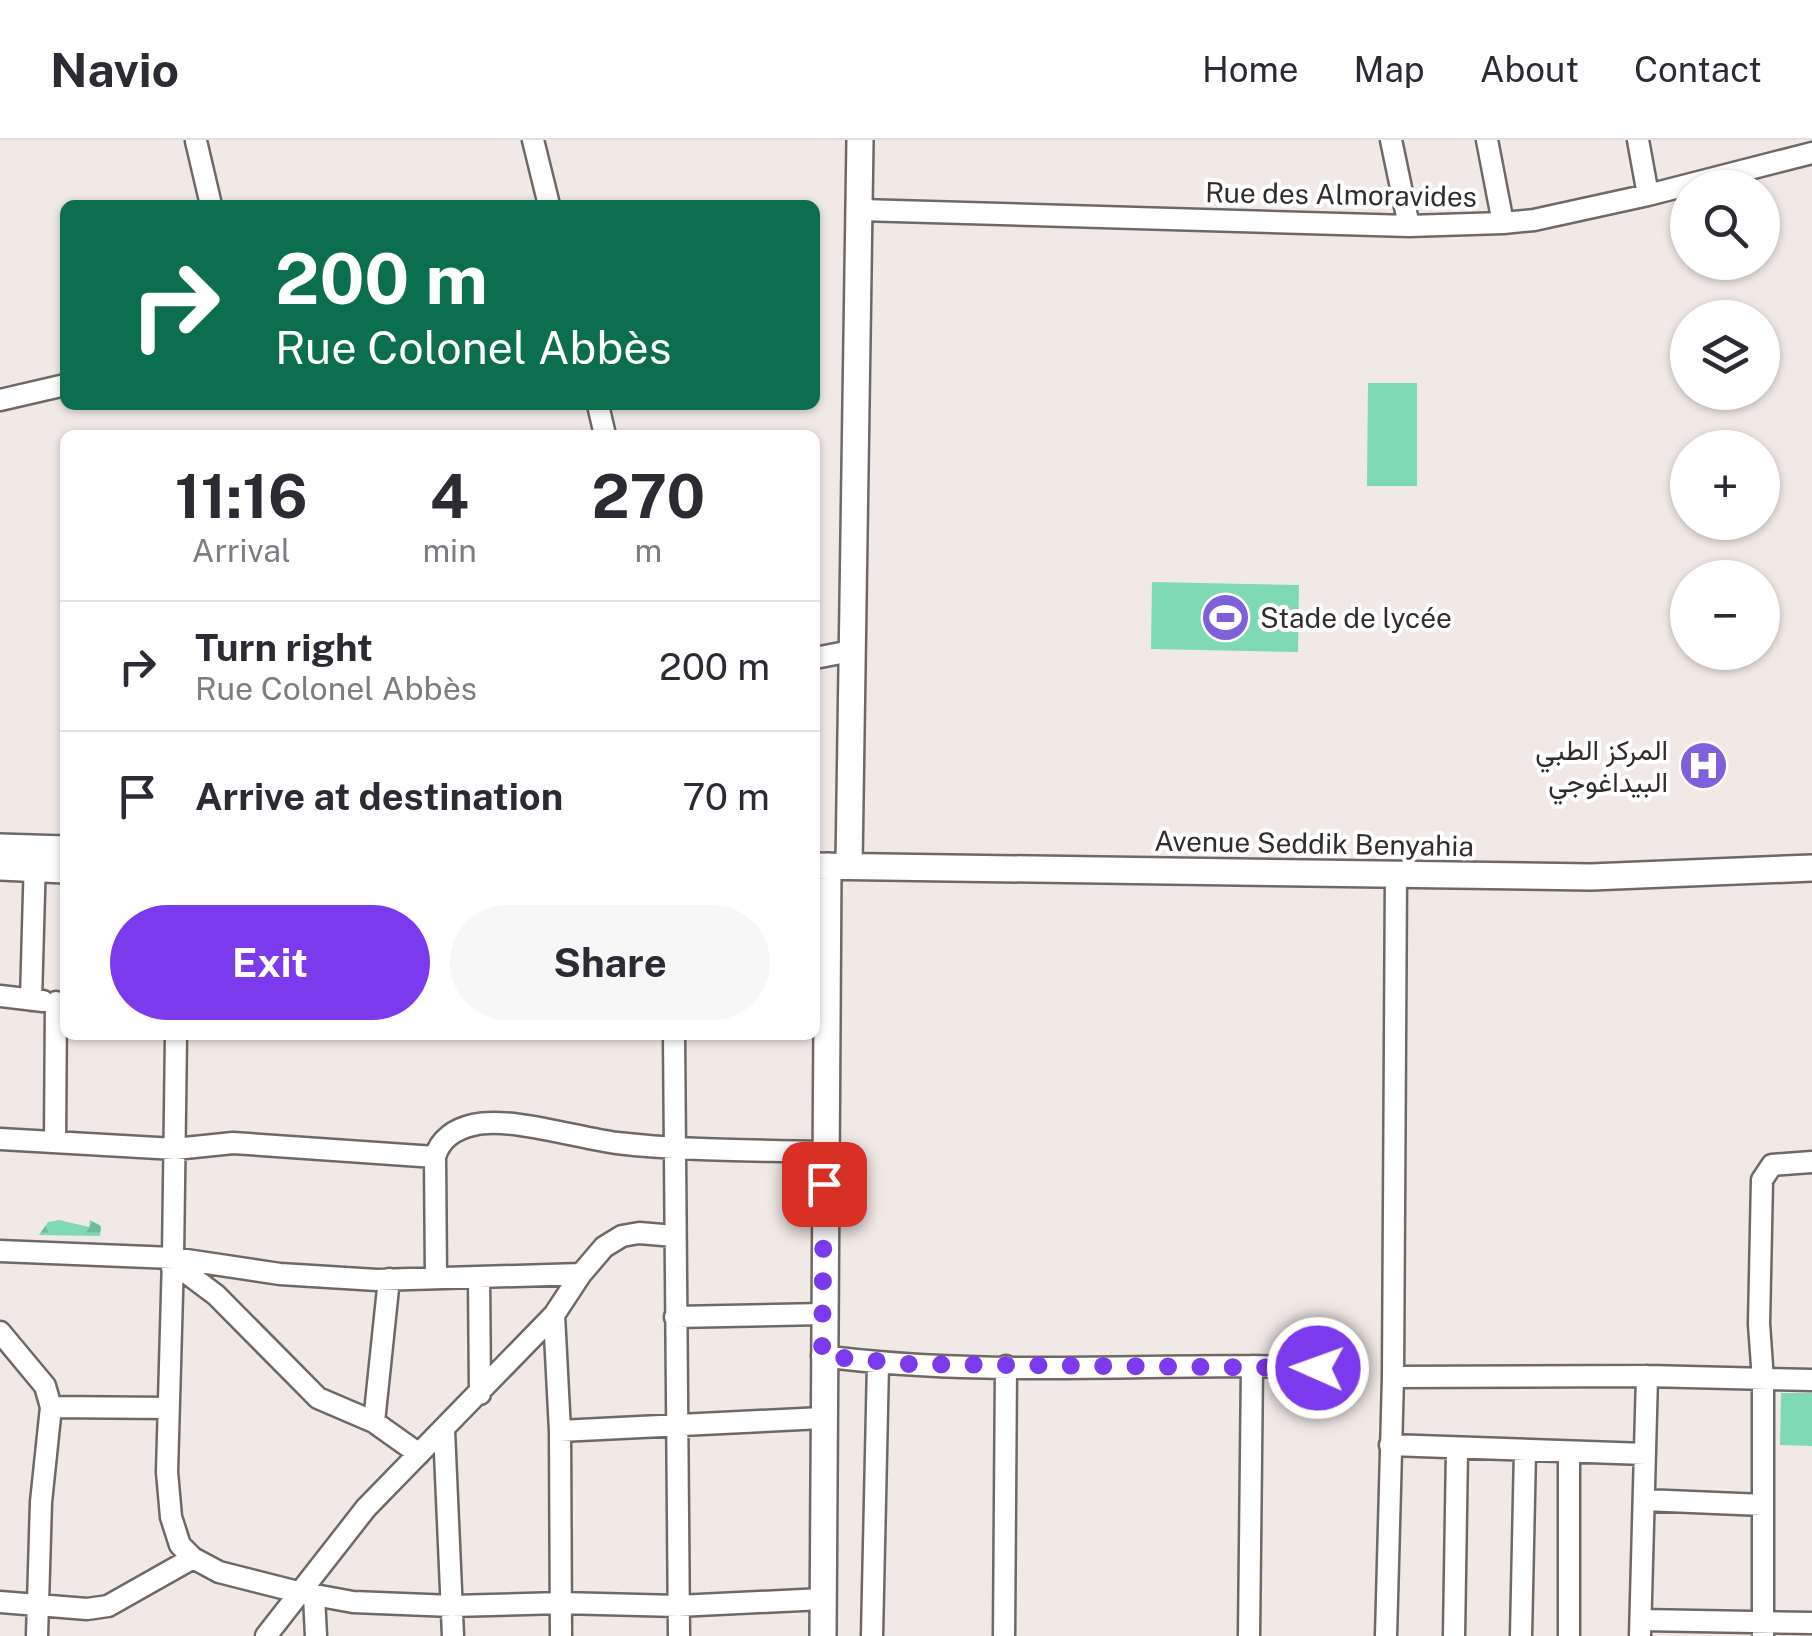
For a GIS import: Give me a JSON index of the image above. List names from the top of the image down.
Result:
{
  "streets": {
    "street": ["Rue des Almoravides", "Avenue Seddik Benyahia"]
  },
  "places": {
    "sports": ["Stade de lycée"],
    "hospital": ["المركز الطبي البيداغوجي"]
  },
  "page": {
    "header": "Navio",
    "nav": [
      "Home",
      "Map",
      "About",
      "Contact"
    ],
    "map_buttons": ["+", "−"],
    "turn": ["200 m", "Rue Colonel Abbès"],
    "eta": [
      "11:16",
      "Arrival",
      "4",
      "min",
      "270",
      "m"
    ],
    "list": [
      {
        "name": "Turn right",
        "note": "Rue Colonel Abbès",
        "value": "200 m"
      },
      {
        "name": "Arrive at destination",
        "value": "70 m"
      }
    ],
    "buttons": ["Exit", "Share"]
  }
}
